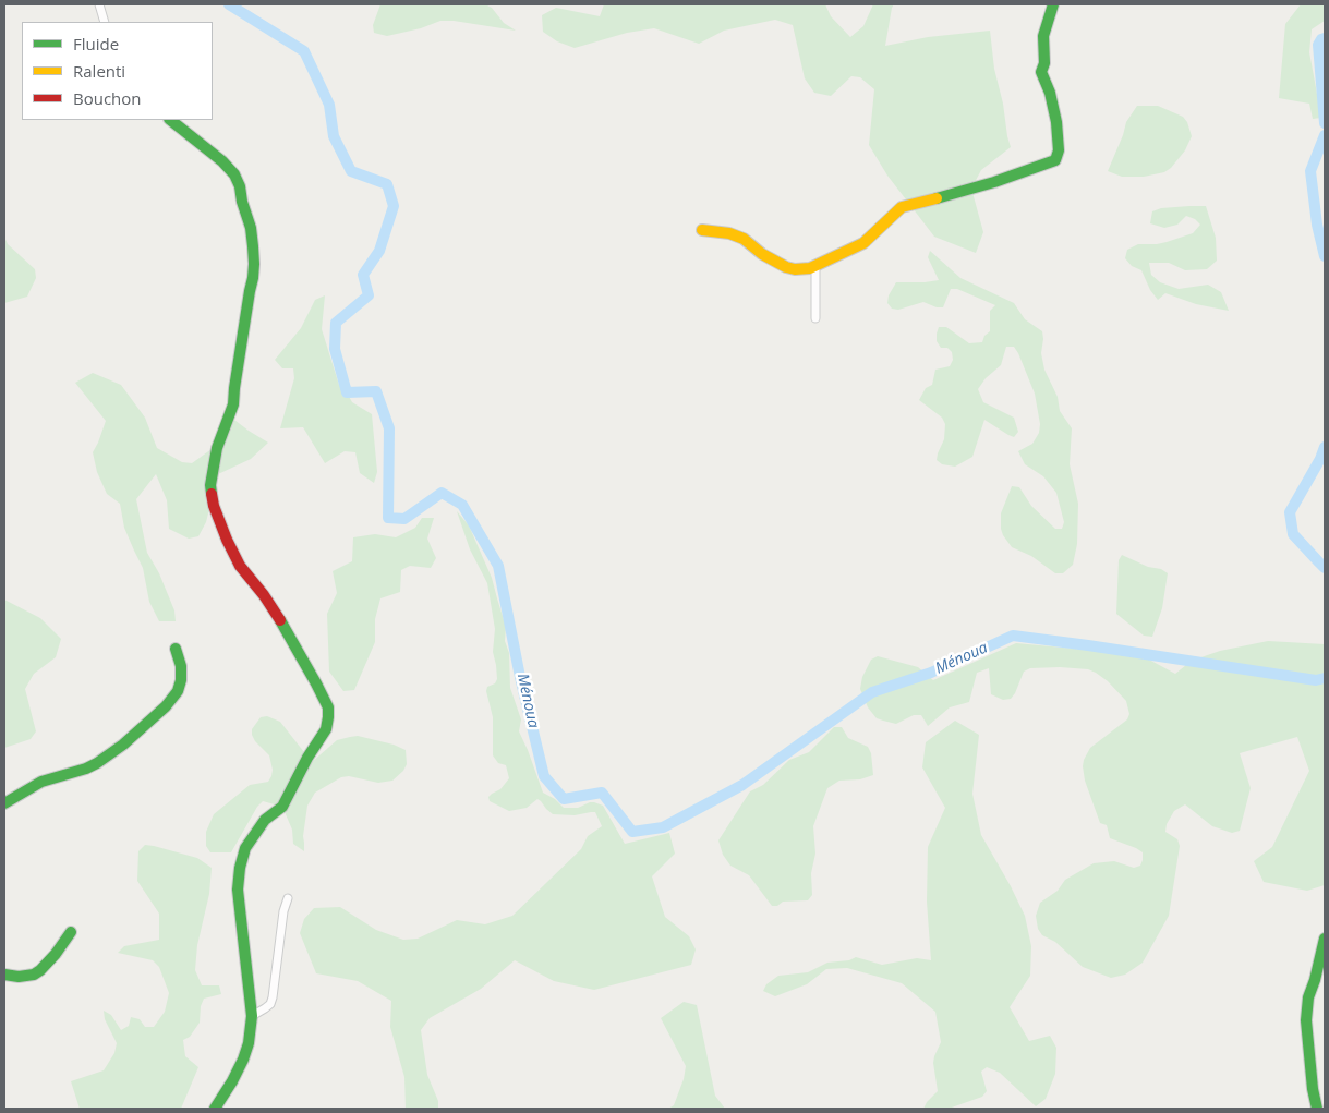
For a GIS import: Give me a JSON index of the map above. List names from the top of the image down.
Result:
{
  "water": ["Ménoua"],
  "legend": ["Fluide", "Ralenti", "Bouchon"]
}
